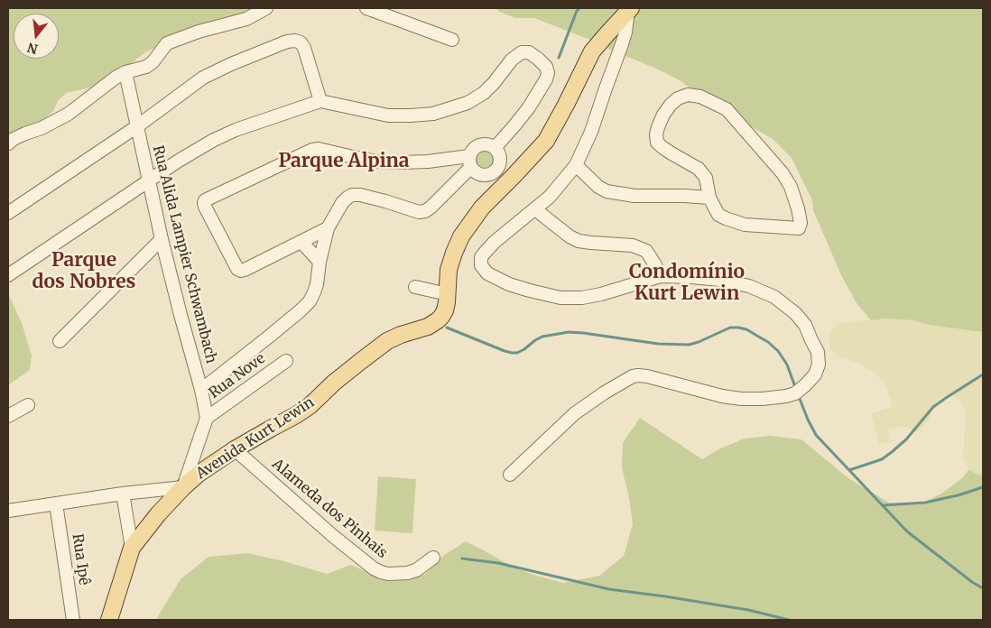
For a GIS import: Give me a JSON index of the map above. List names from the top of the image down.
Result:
{
  "streets": {
    "main road": ["Avenida Kurt Lewin"],
    "street": [
      "Rua Alida Lampier Schwambach",
      "Rua Nove",
      "Alameda dos Pinhais",
      "Rua Ipê"
    ]
  },
  "crossings": [
    ["Rua Alida Lampier Schwambach", "Rua Nove"],
    ["Avenida Kurt Lewin", "Alameda dos Pinhais"]
  ],
  "districts": ["Parque Alpina", "Parque dos Nobres", "Condomínio Kurt Lewin"],
  "north": "bottom"
}
